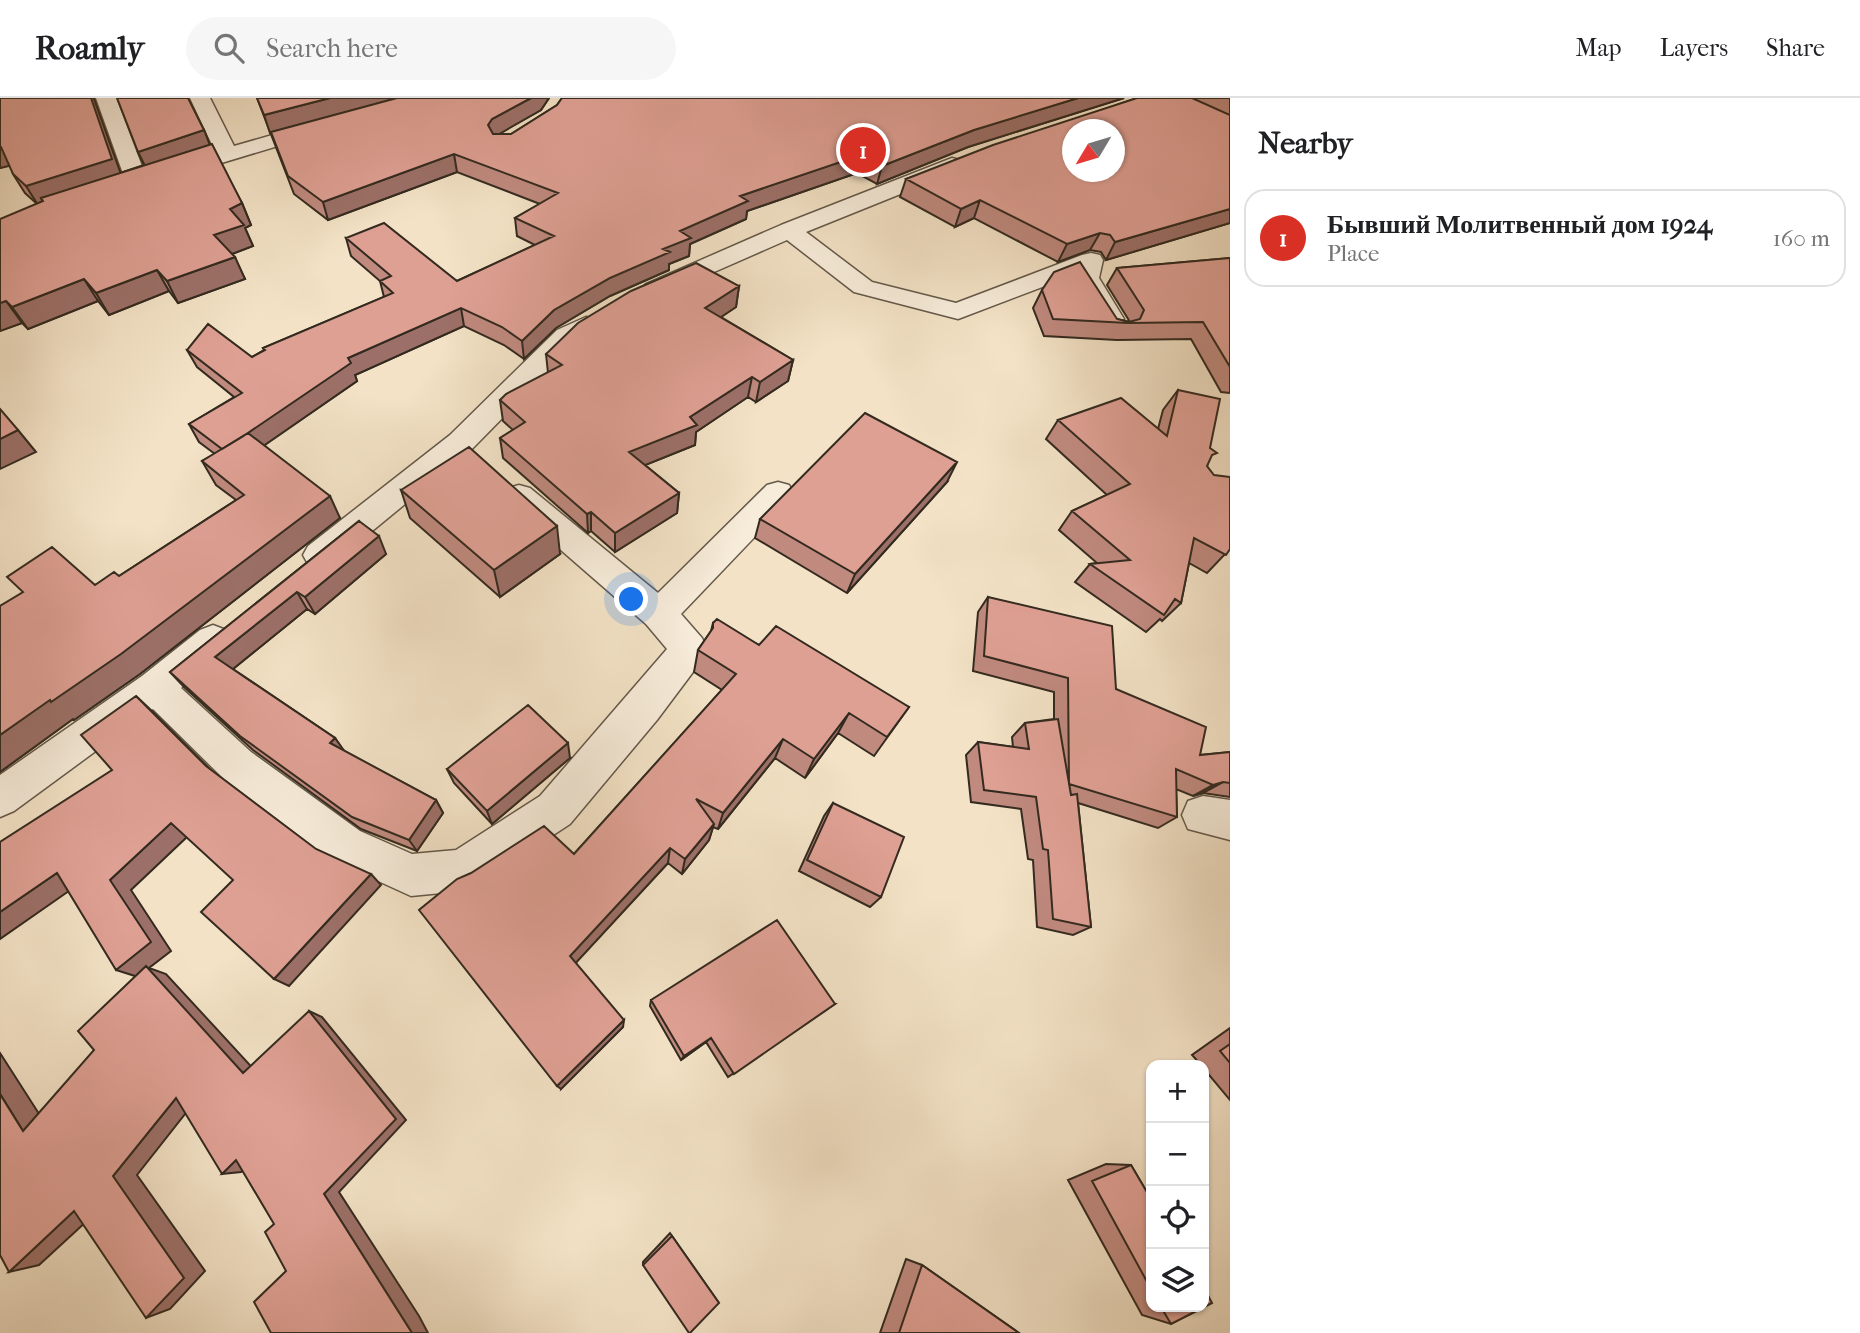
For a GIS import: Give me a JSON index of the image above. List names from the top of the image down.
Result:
{
  "north": "bottom left",
  "page": {
    "header": "Roamly",
    "search": "Search here",
    "nav": ["Map", "Layers", "Share"],
    "heading": "Nearby",
    "pins": "1",
    "list": [
      {
        "mark": "1",
        "name": "Бывший Молитвенный дом 1924",
        "note": "Place",
        "value": "160 m"
      }
    ],
    "map_buttons": ["+", "−"]
  }
}
